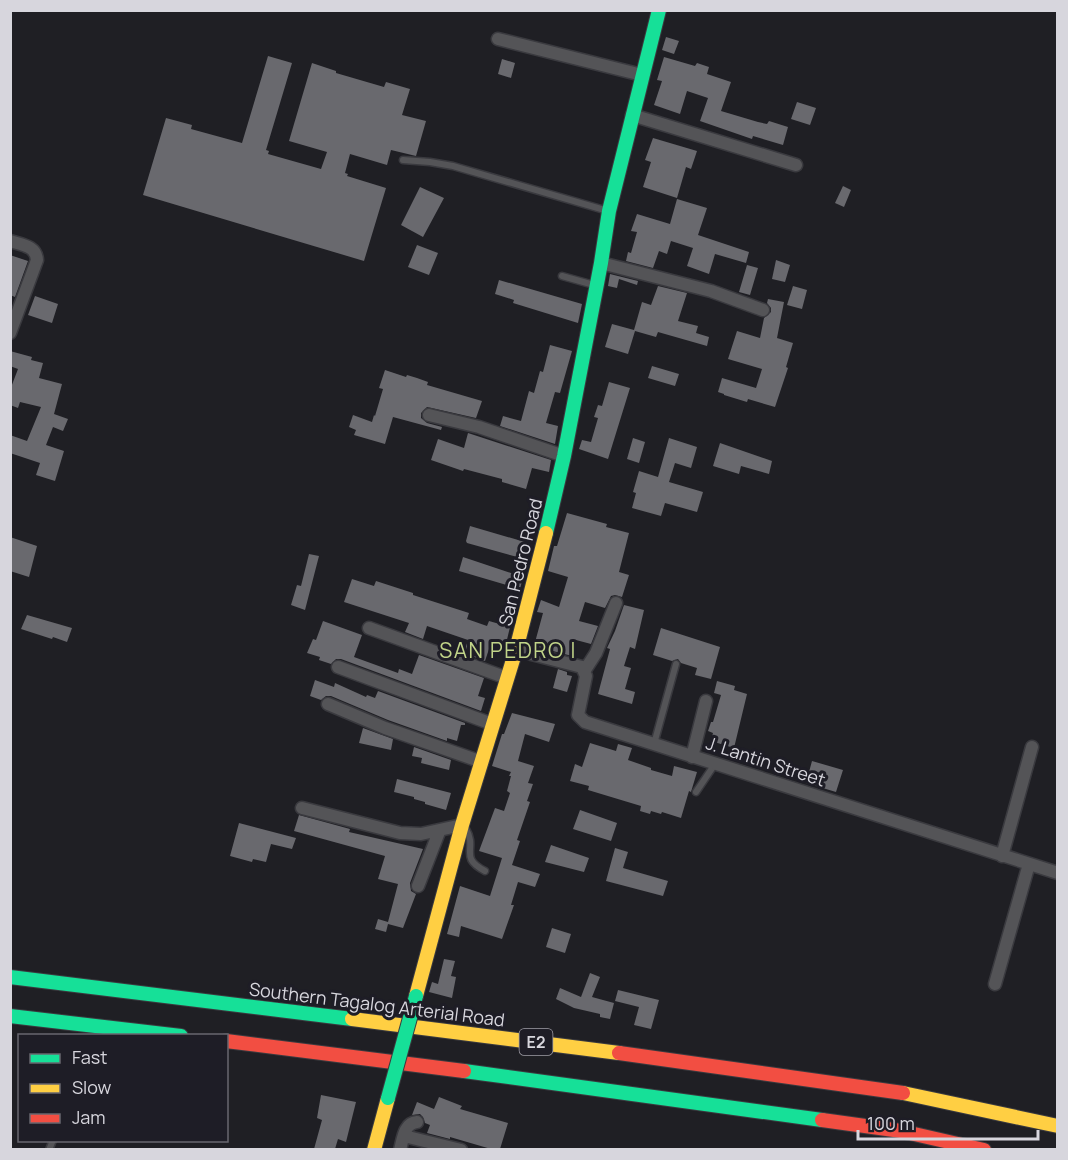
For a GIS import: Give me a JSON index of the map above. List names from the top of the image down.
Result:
{
  "streets": {
    "main road": ["San Pedro Road", "Southern Tagalog Arterial Road", "E2"],
    "street": ["J. Lantin Street"]
  },
  "districts": ["SAN PEDRO I"],
  "legend": ["Fast", "Slow", "Jam"],
  "scale_bar": "100 m"
}
